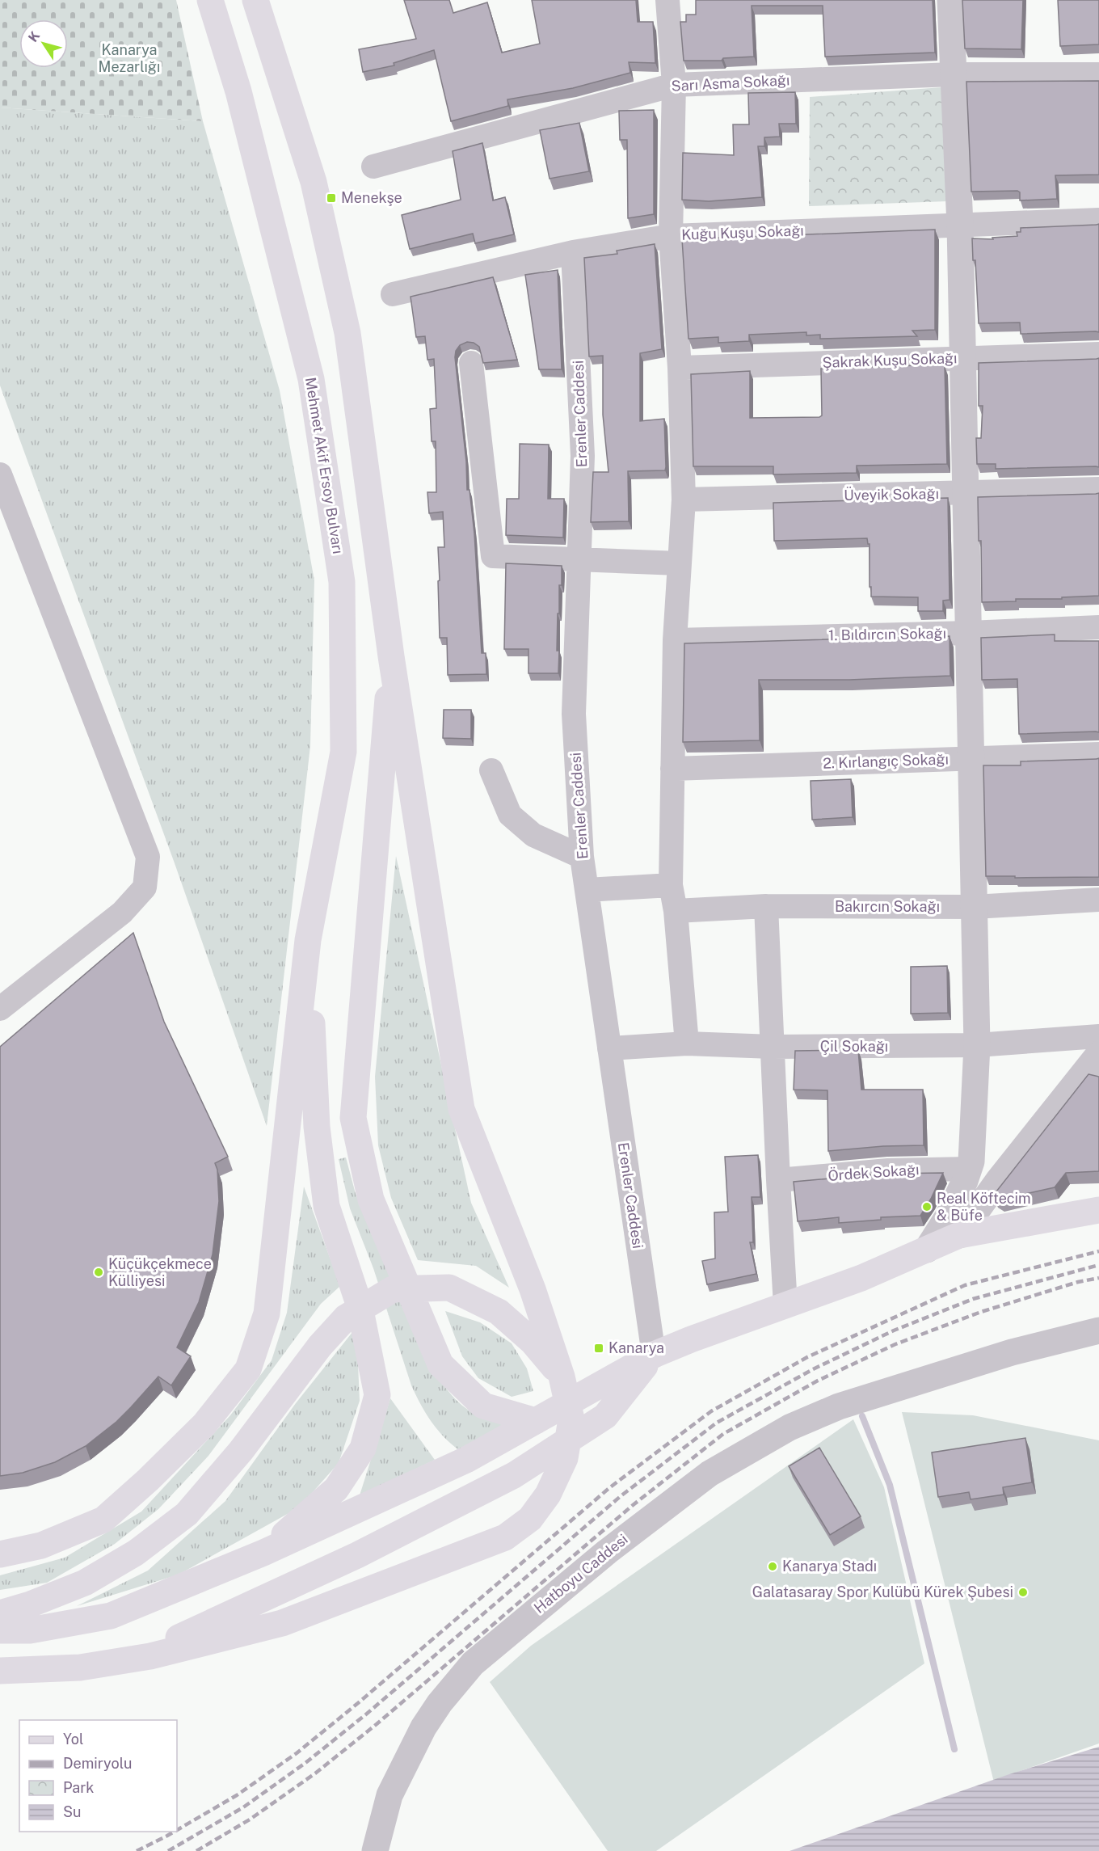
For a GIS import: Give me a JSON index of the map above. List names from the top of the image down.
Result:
{
  "streets": {
    "main road": ["Mehmet Akif Ersoy Bulvarı"],
    "street": [
      "Sarı Asma Sokağı",
      "Kuğu Kuşu Sokağı",
      "Şakrak Kuşu Sokağı",
      "Erenler Caddesi",
      "Üveyik Sokağı",
      "1. Bıldırcın Sokağı",
      "2. Kırlangıç Sokağı",
      "Bakırcın Sokağı",
      "Çil Sokağı",
      "Ördek Sokağı",
      "Hatboyu Caddesi"
    ]
  },
  "crossings": [
    ["Kuğu Kuşu Sokağı", "Erenler Caddesi"],
    ["Erenler Caddesi", "Çil Sokağı"]
  ],
  "parks": ["Kanarya Mezarlığı"],
  "places": {
    "transit": ["Menekşe", "Kanarya"],
    "other": [
      "Real Köftecim & Büfe",
      "Küçükçekmece Külliyesi",
      "Kanarya Stadı",
      "Galatasaray Spor Kulübü Kürek Şubesi"
    ]
  },
  "legend": [
    "Yol",
    "Demiryolu",
    "Park",
    "Su"
  ],
  "north": "top left"
}
